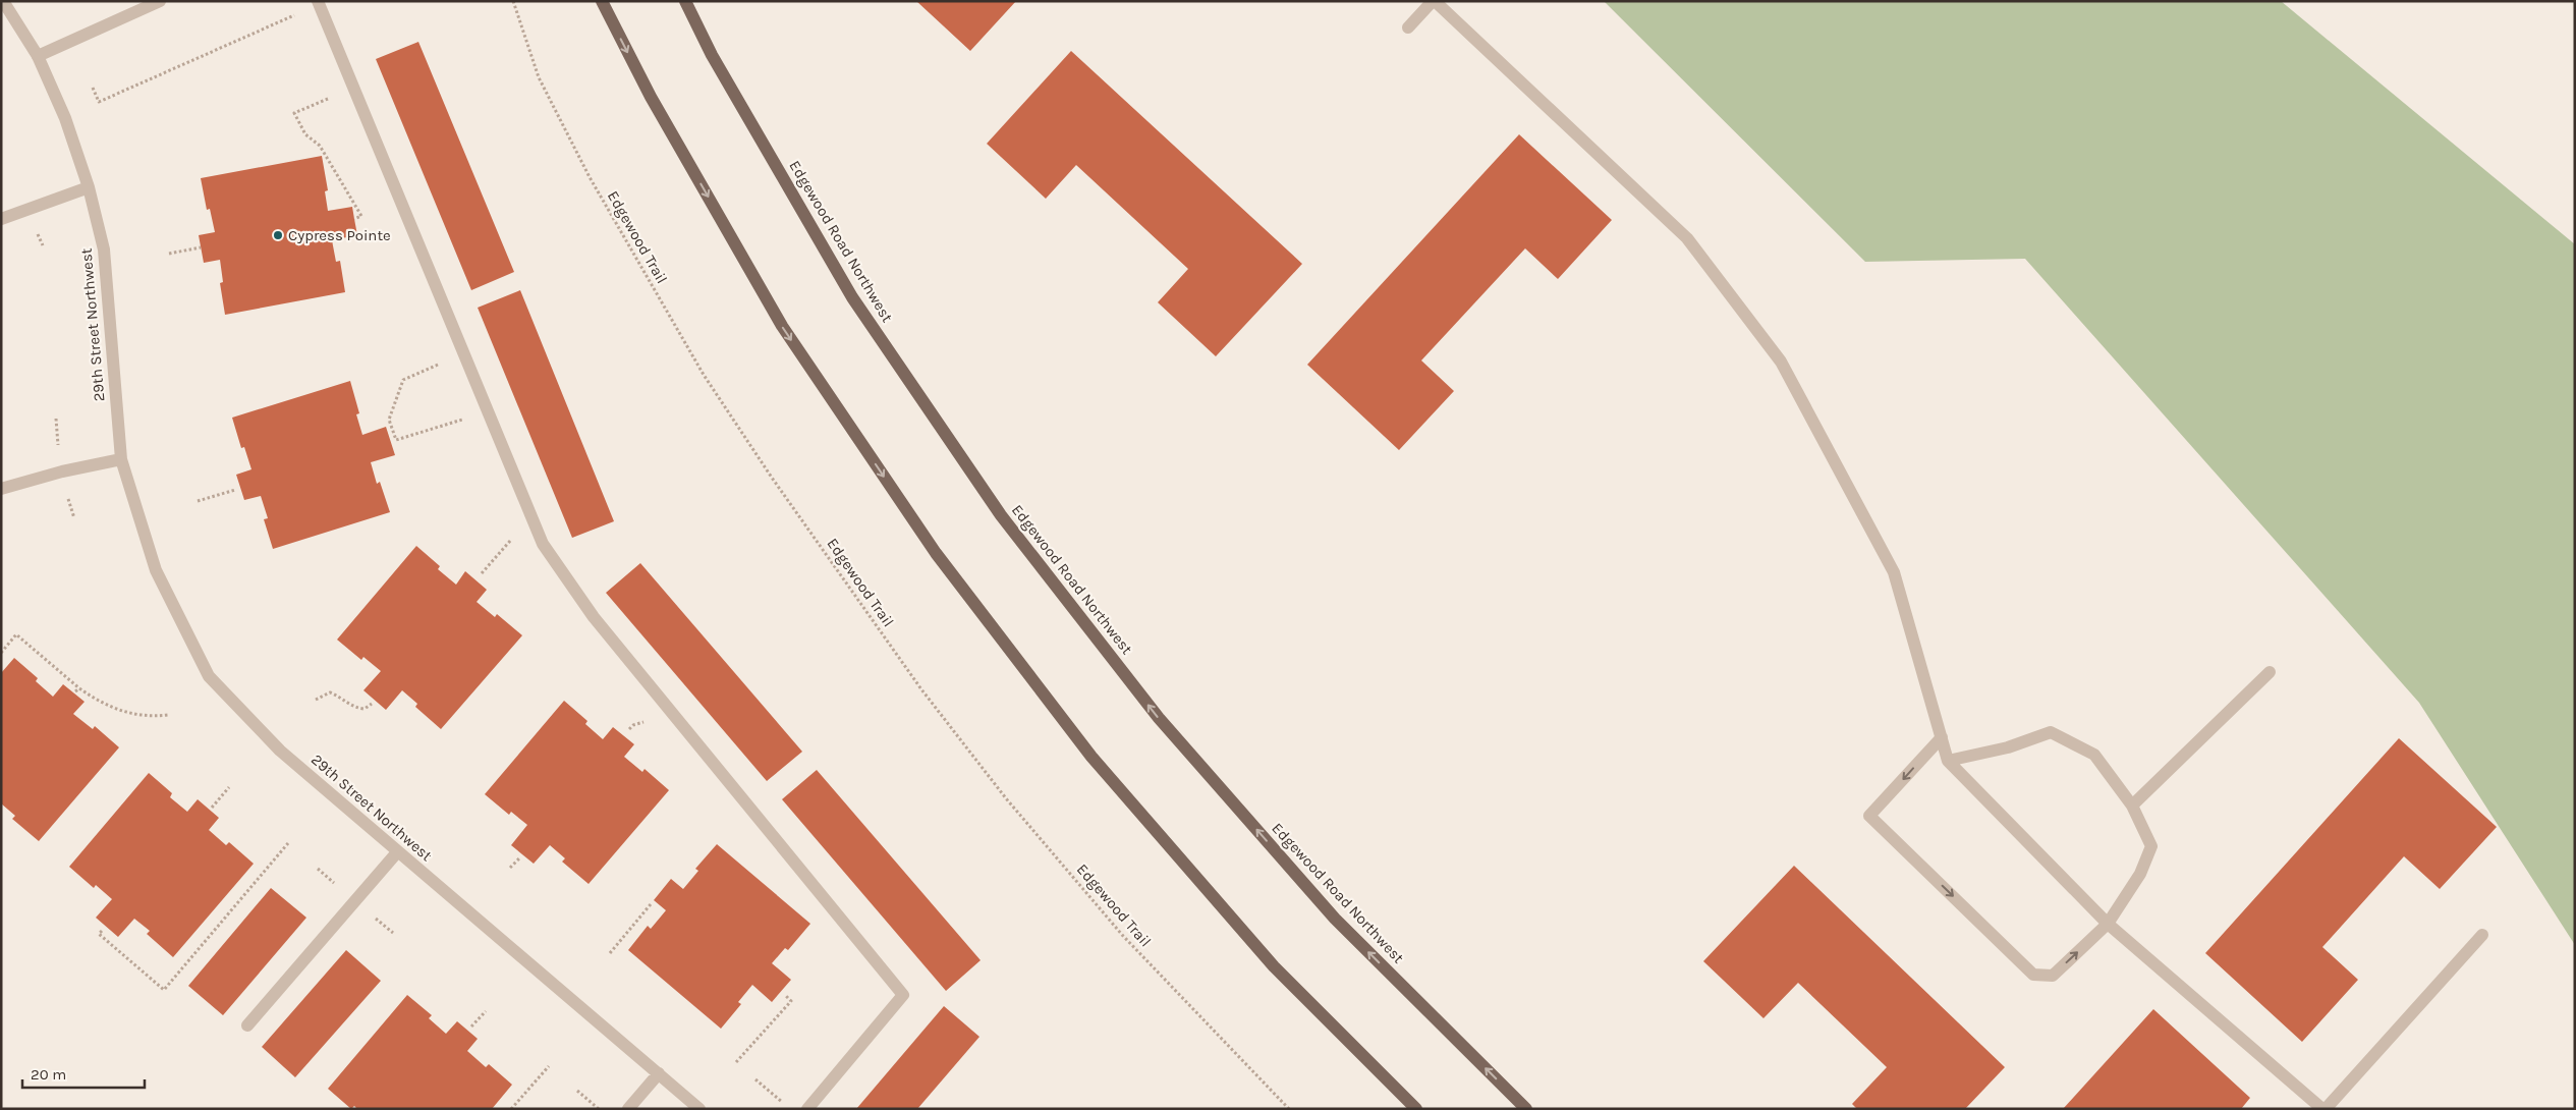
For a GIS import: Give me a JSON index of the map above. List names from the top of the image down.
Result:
{
  "streets": {
    "main road": ["Edgewood Road Northwest"],
    "street": ["29th Street Northwest"],
    "path": ["Edgewood Trail"]
  },
  "places": ["Cypress Pointe"],
  "scale_bar": "20 m"
}
